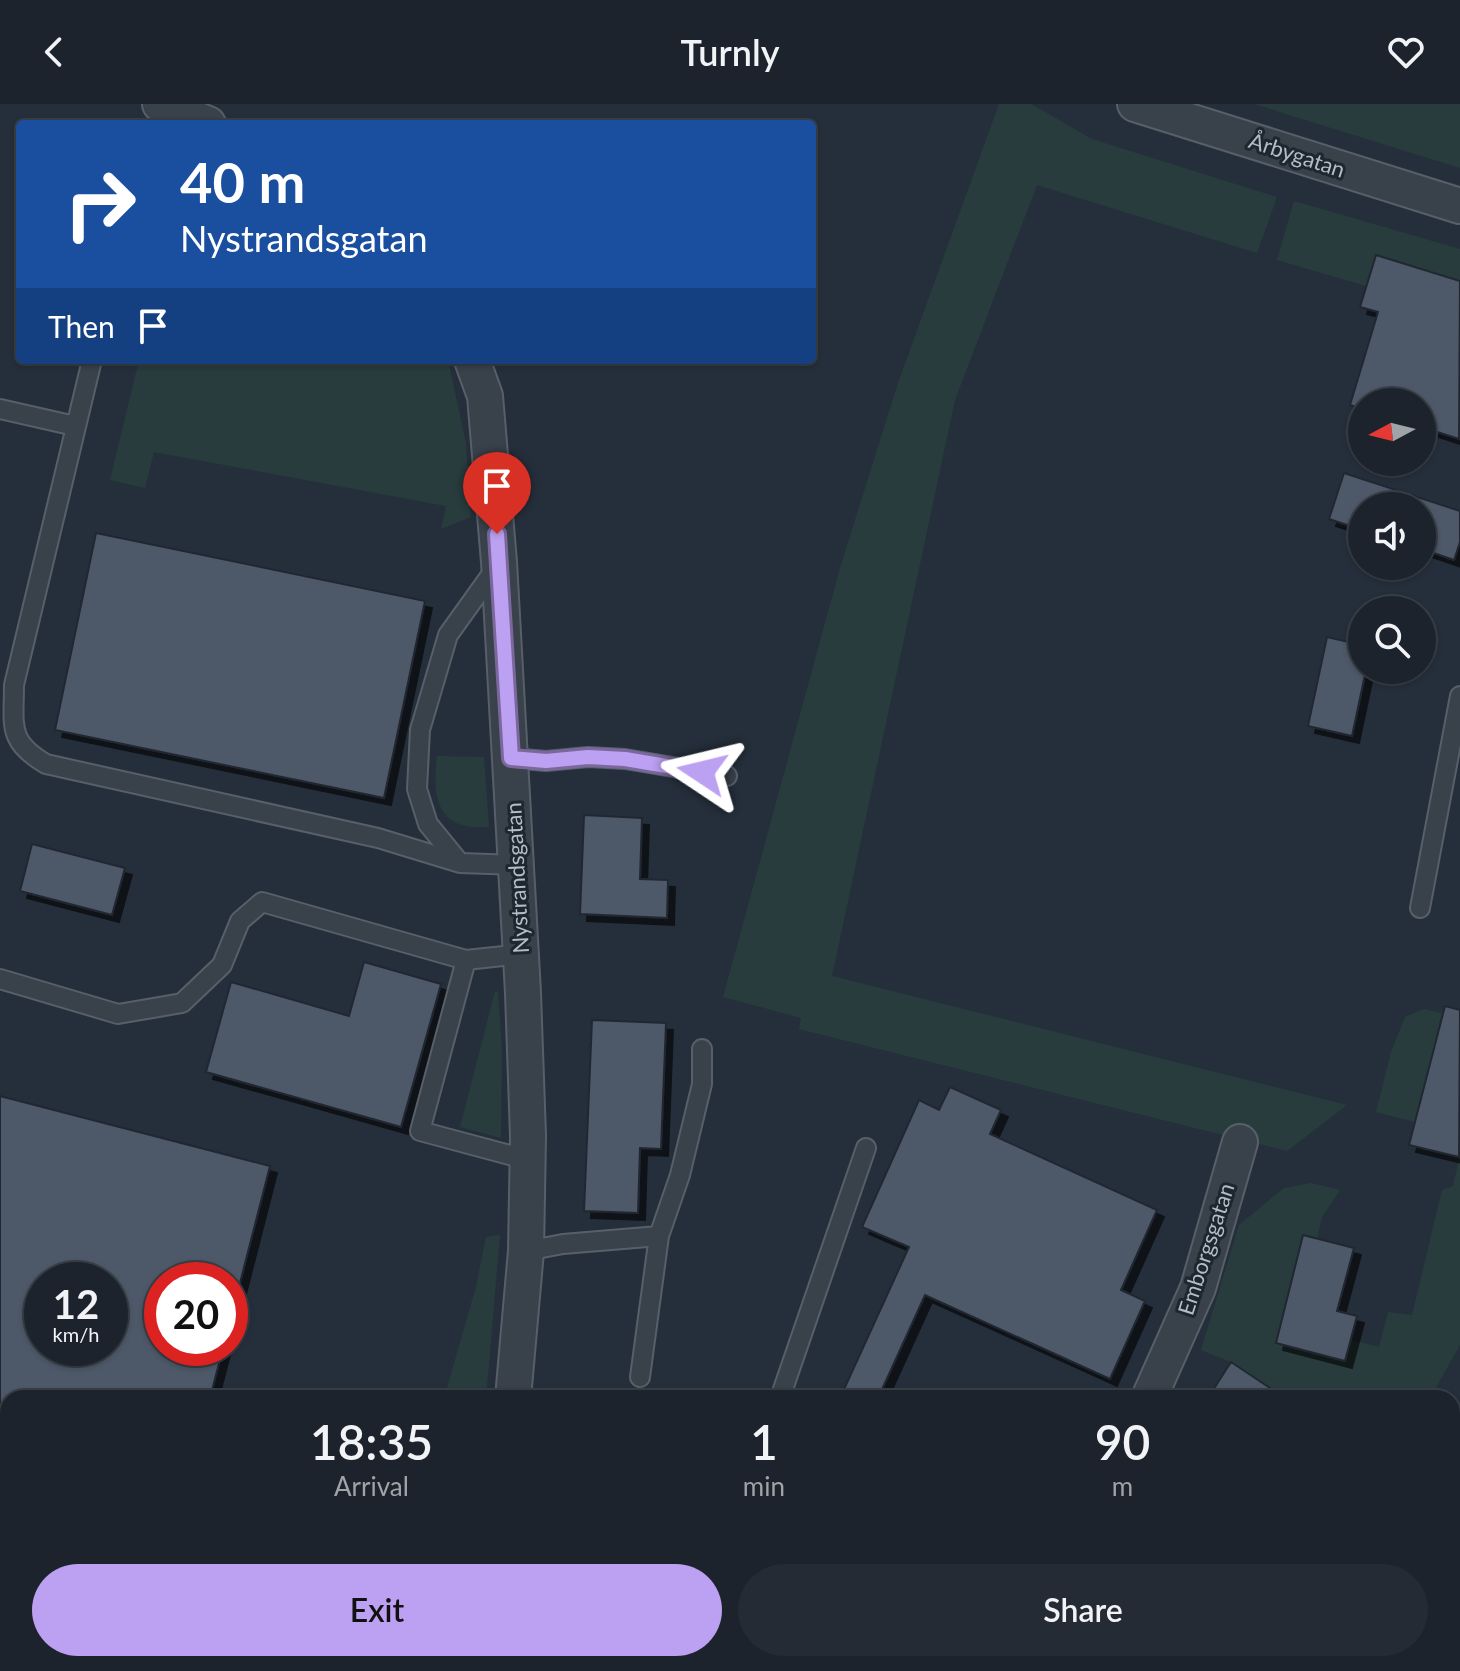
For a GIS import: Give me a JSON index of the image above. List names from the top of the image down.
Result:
{
  "streets": {
    "street": ["Årbygatan", "Nystrandsgatan", "Emborgsgatan"]
  },
  "north": "left",
  "page": {
    "header": "Turnly",
    "turn": ["40 m", "Nystrandsgatan"],
    "then": "Then",
    "speed": "12 km/h",
    "limit": "20",
    "eta": [
      "18:35",
      "Arrival",
      "1",
      "min",
      "90",
      "m"
    ],
    "buttons": ["Exit", "Share"]
  }
}
